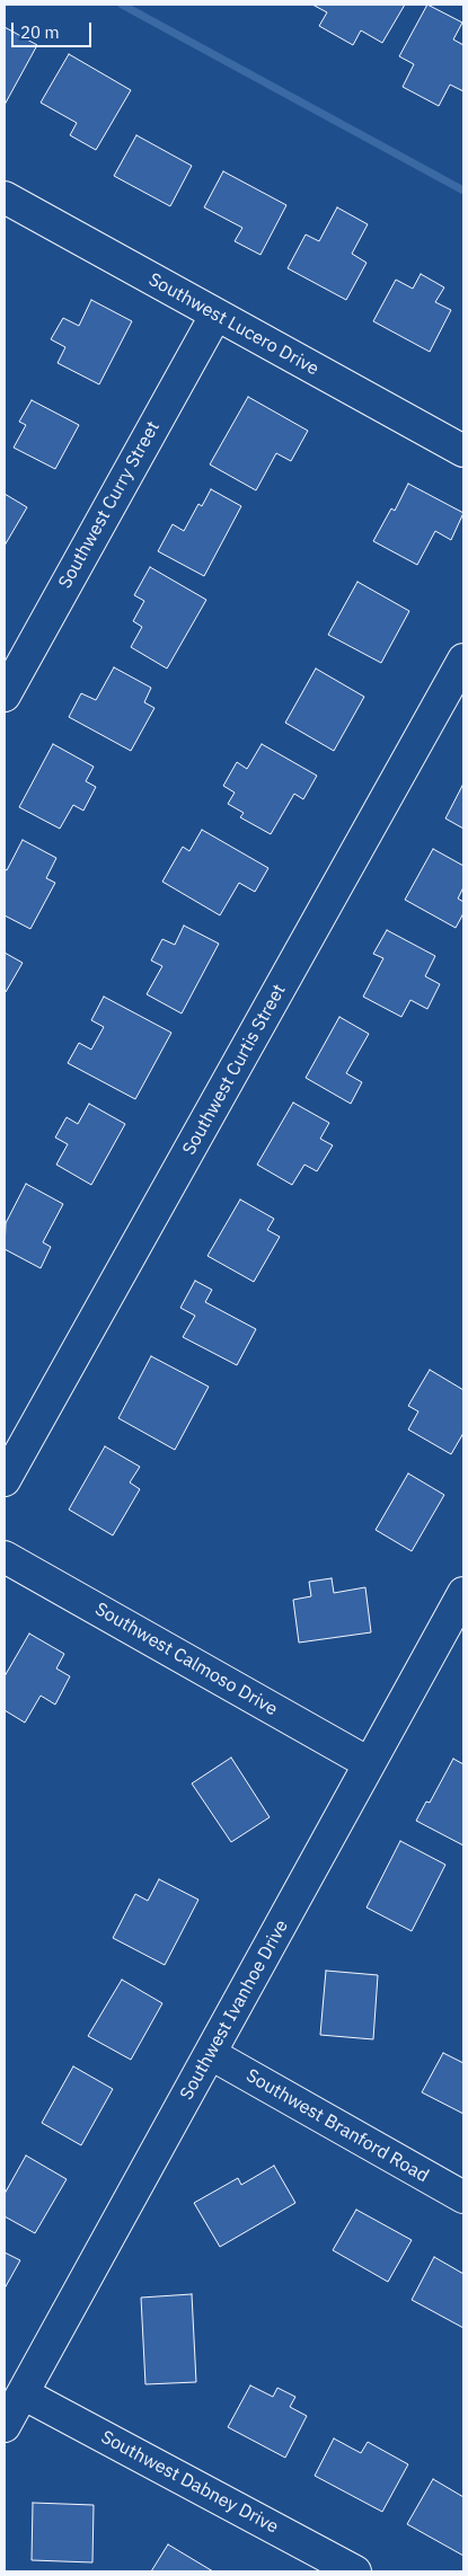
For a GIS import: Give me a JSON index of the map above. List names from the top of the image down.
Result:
{
  "streets": {
    "street": [
      "Southwest Lucero Drive",
      "Southwest Curry Street",
      "Southwest Curtis Street",
      "Southwest Calmoso Drive",
      "Southwest Ivanhoe Drive",
      "Southwest Branford Road",
      "Southwest Dabney Drive"
    ]
  },
  "crossings": [
    ["Southwest Lucero Drive", "Southwest Curry Street"],
    ["Southwest Calmoso Drive", "Southwest Ivanhoe Drive"],
    ["Southwest Ivanhoe Drive", "Southwest Branford Road"],
    ["Southwest Ivanhoe Drive", "Southwest Dabney Drive"]
  ],
  "scale_bar": "20 m"
}
